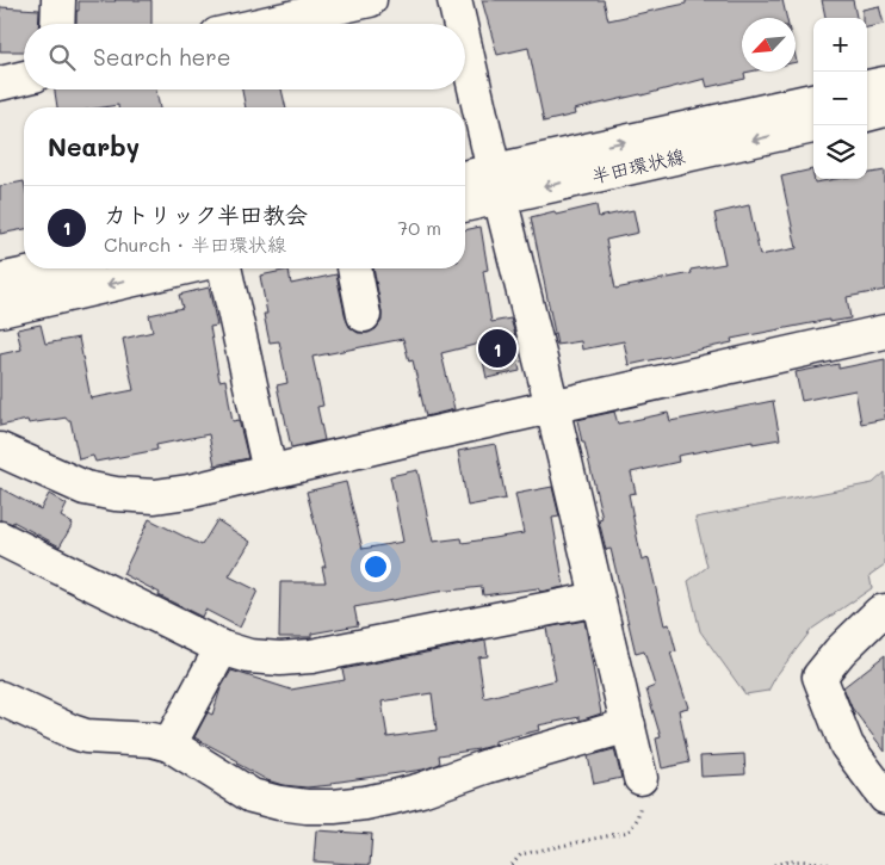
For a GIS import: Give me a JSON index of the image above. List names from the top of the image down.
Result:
{
  "streets": {
    "street": ["半田環状線"]
  },
  "north": "bottom left",
  "page": {
    "map_buttons": ["+", "−"],
    "search": "Search here",
    "heading": "Nearby",
    "list": [
      {
        "mark": "1",
        "name": "カトリック半田教会",
        "note": "Church · 半田環状線",
        "value": "70 m"
      }
    ],
    "pins": "1"
  }
}
